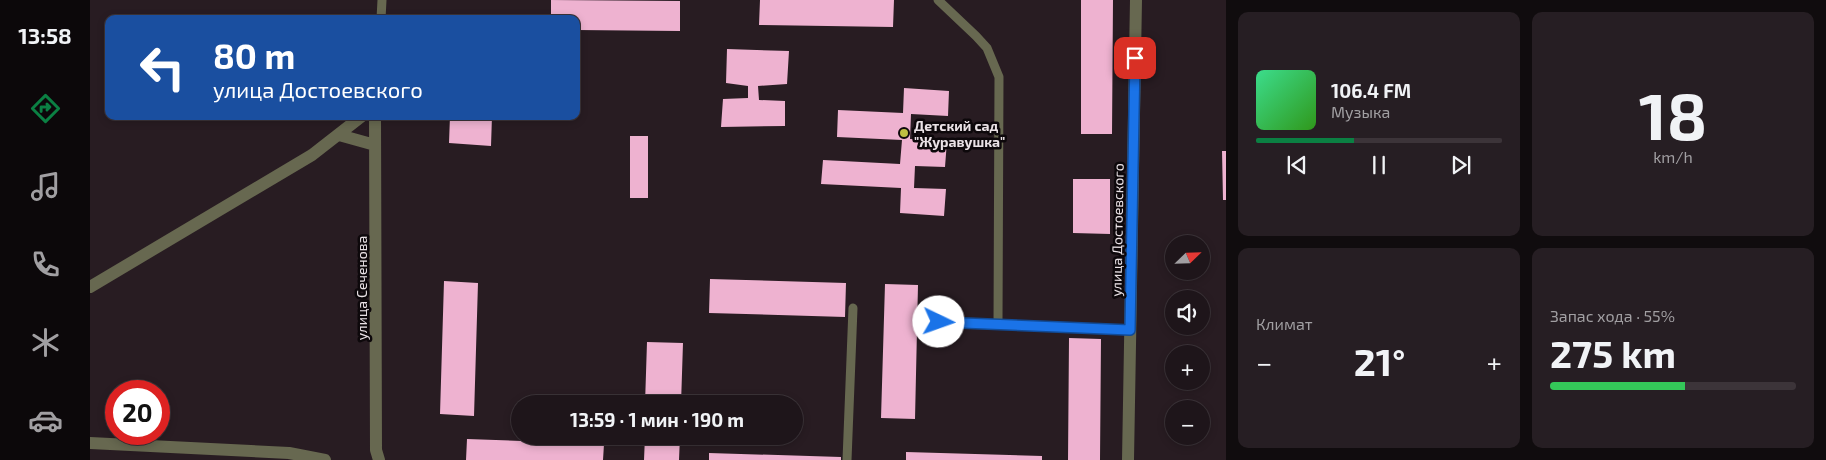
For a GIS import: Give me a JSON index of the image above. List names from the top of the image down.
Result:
{
  "streets": {
    "street": ["улица Достоевского", "улица Сеченова"]
  },
  "places": ["Детский сад \"Журавушка\""],
  "north": "top right",
  "page": {
    "tabs": "13:58",
    "tile": [
      ["18", "km/h"],
      "Климат",
      ["Запас хода · 55%", "275 km"]
    ],
    "turn": ["80 m", "улица Достоевского"],
    "song": ["106.4 FM", "Музыка"],
    "map_buttons": ["+", "−"],
    "heat": ["−", "21°", "+"],
    "limit": "20",
    "trip": "13:59 · 1 мин · 190 m"
  }
}
